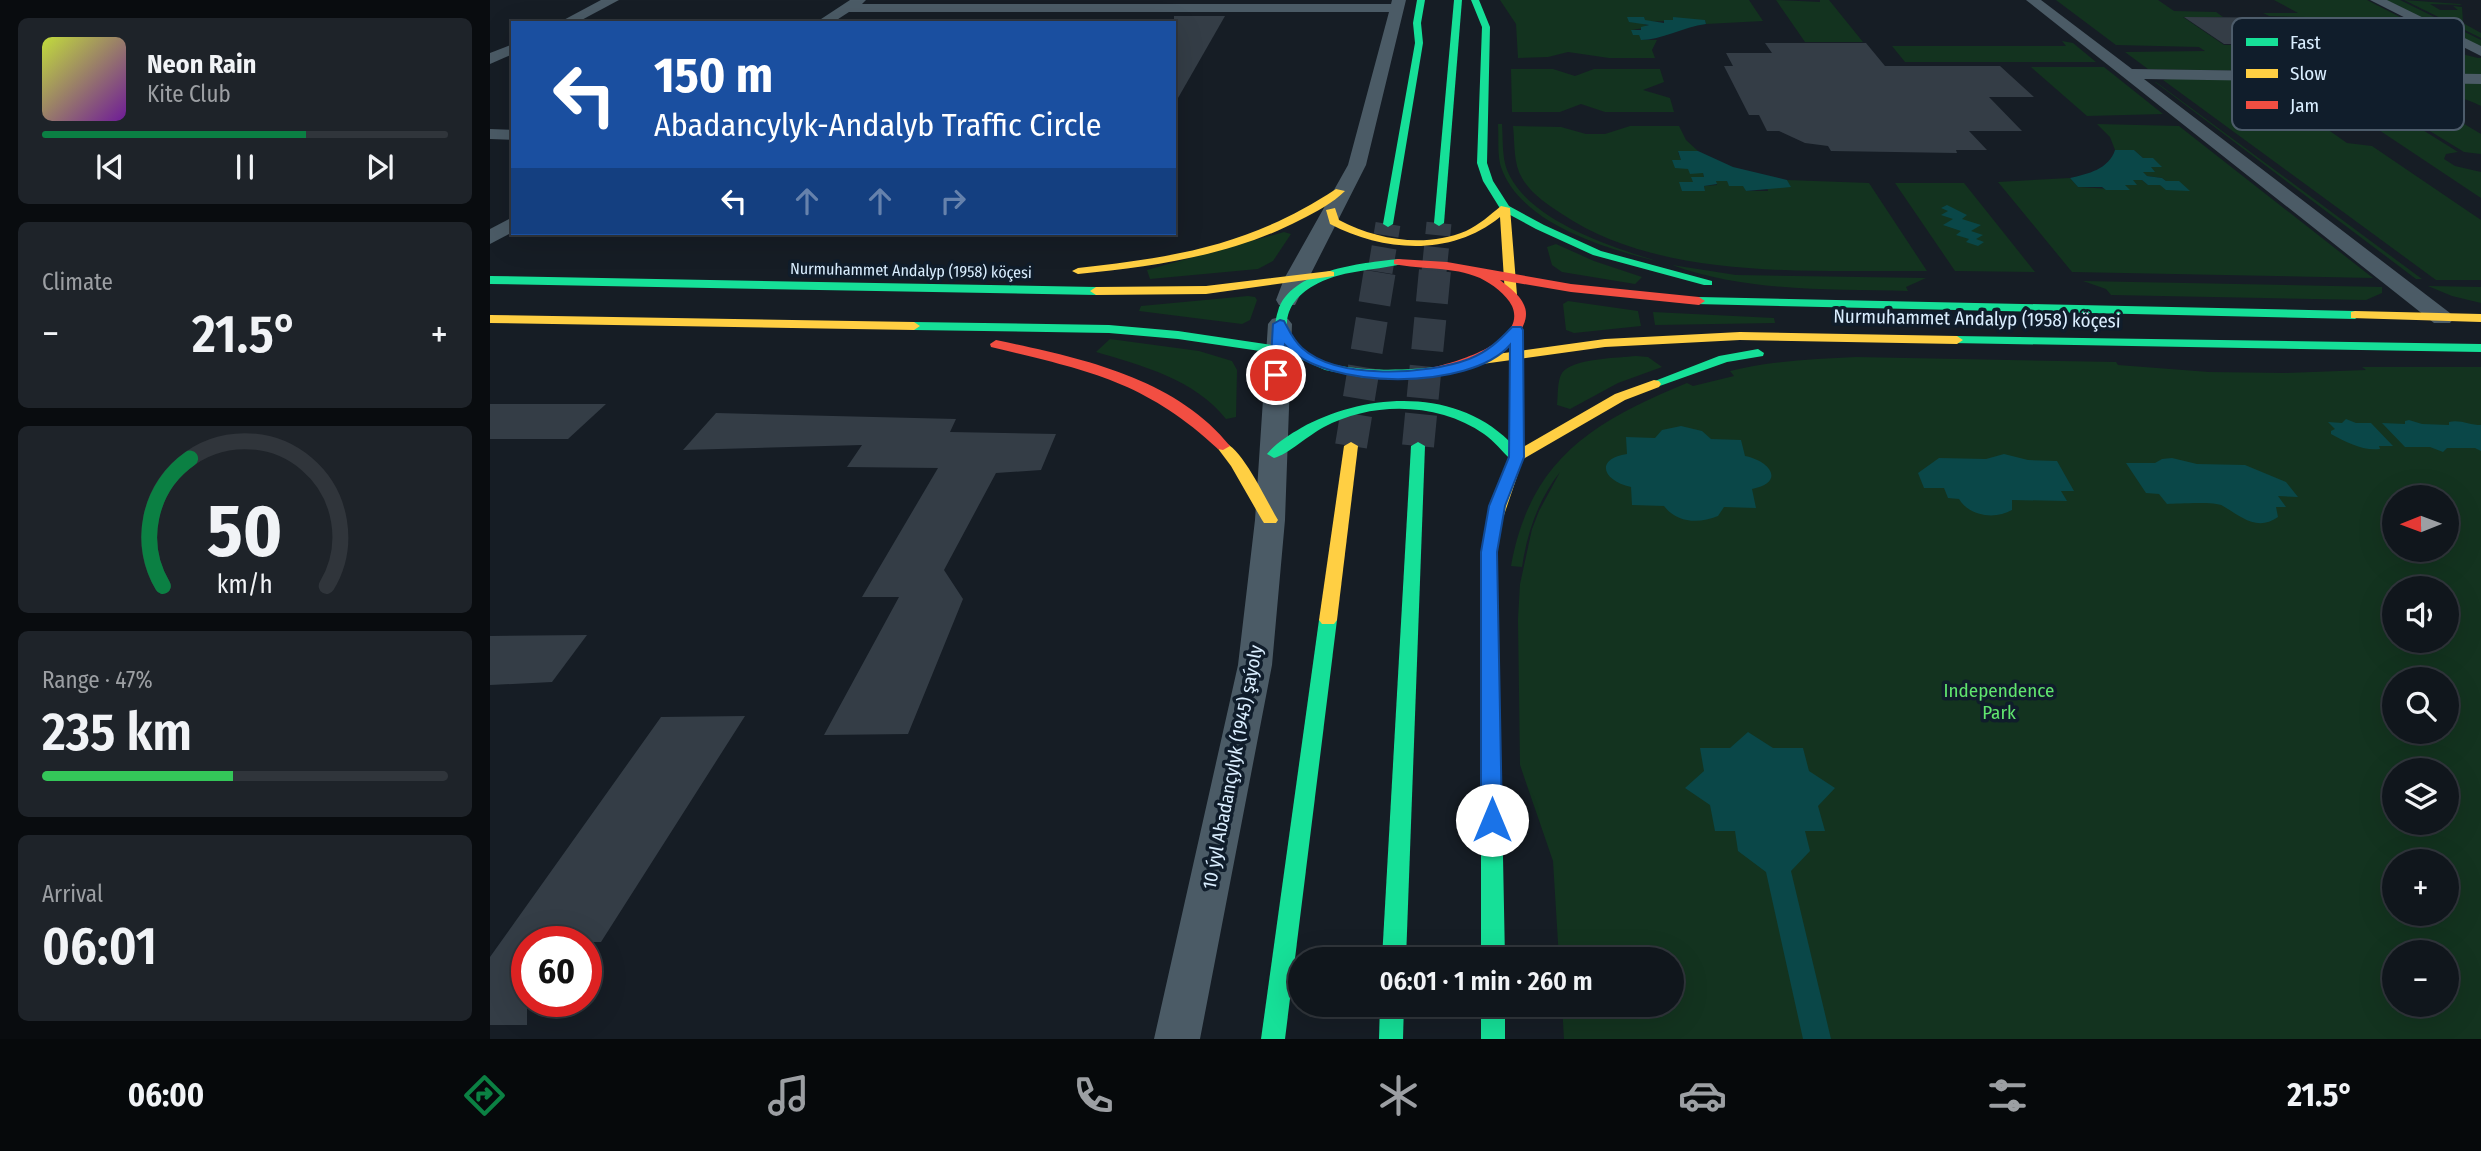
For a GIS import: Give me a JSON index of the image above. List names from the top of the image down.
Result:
{
  "streets": {
    "main road": ["Nurmuhammet Andalyp (1958) köçesi"],
    "street": ["10 ýyl Abadançylyk (1945) şaýoly"]
  },
  "crossings": [
    ["Nurmuhammet Andalyp (1958) köçesi", "10 ýyl Abadançylyk (1945) şaýoly"]
  ],
  "parks": ["Independence Park"],
  "legend": ["Fast", "Slow", "Jam"],
  "north": "left",
  "page": {
    "turn": ["150 m", "Abadancylyk-Andalyb Traffic Circle"],
    "song": ["Neon Rain", "Kite Club"],
    "tile": [
      "Climate",
      ["Range · 47%", "235 km"],
      ["Arrival", "06:01"]
    ],
    "heat": ["−", "21.5°", "+"],
    "map_buttons": ["+", "−"],
    "limit": "60",
    "trip": "06:01 · 1 min · 260 m",
    "tabs": ["06:00", "21.5°"],
    "gauge": ["50", "km/h"]
  }
}
